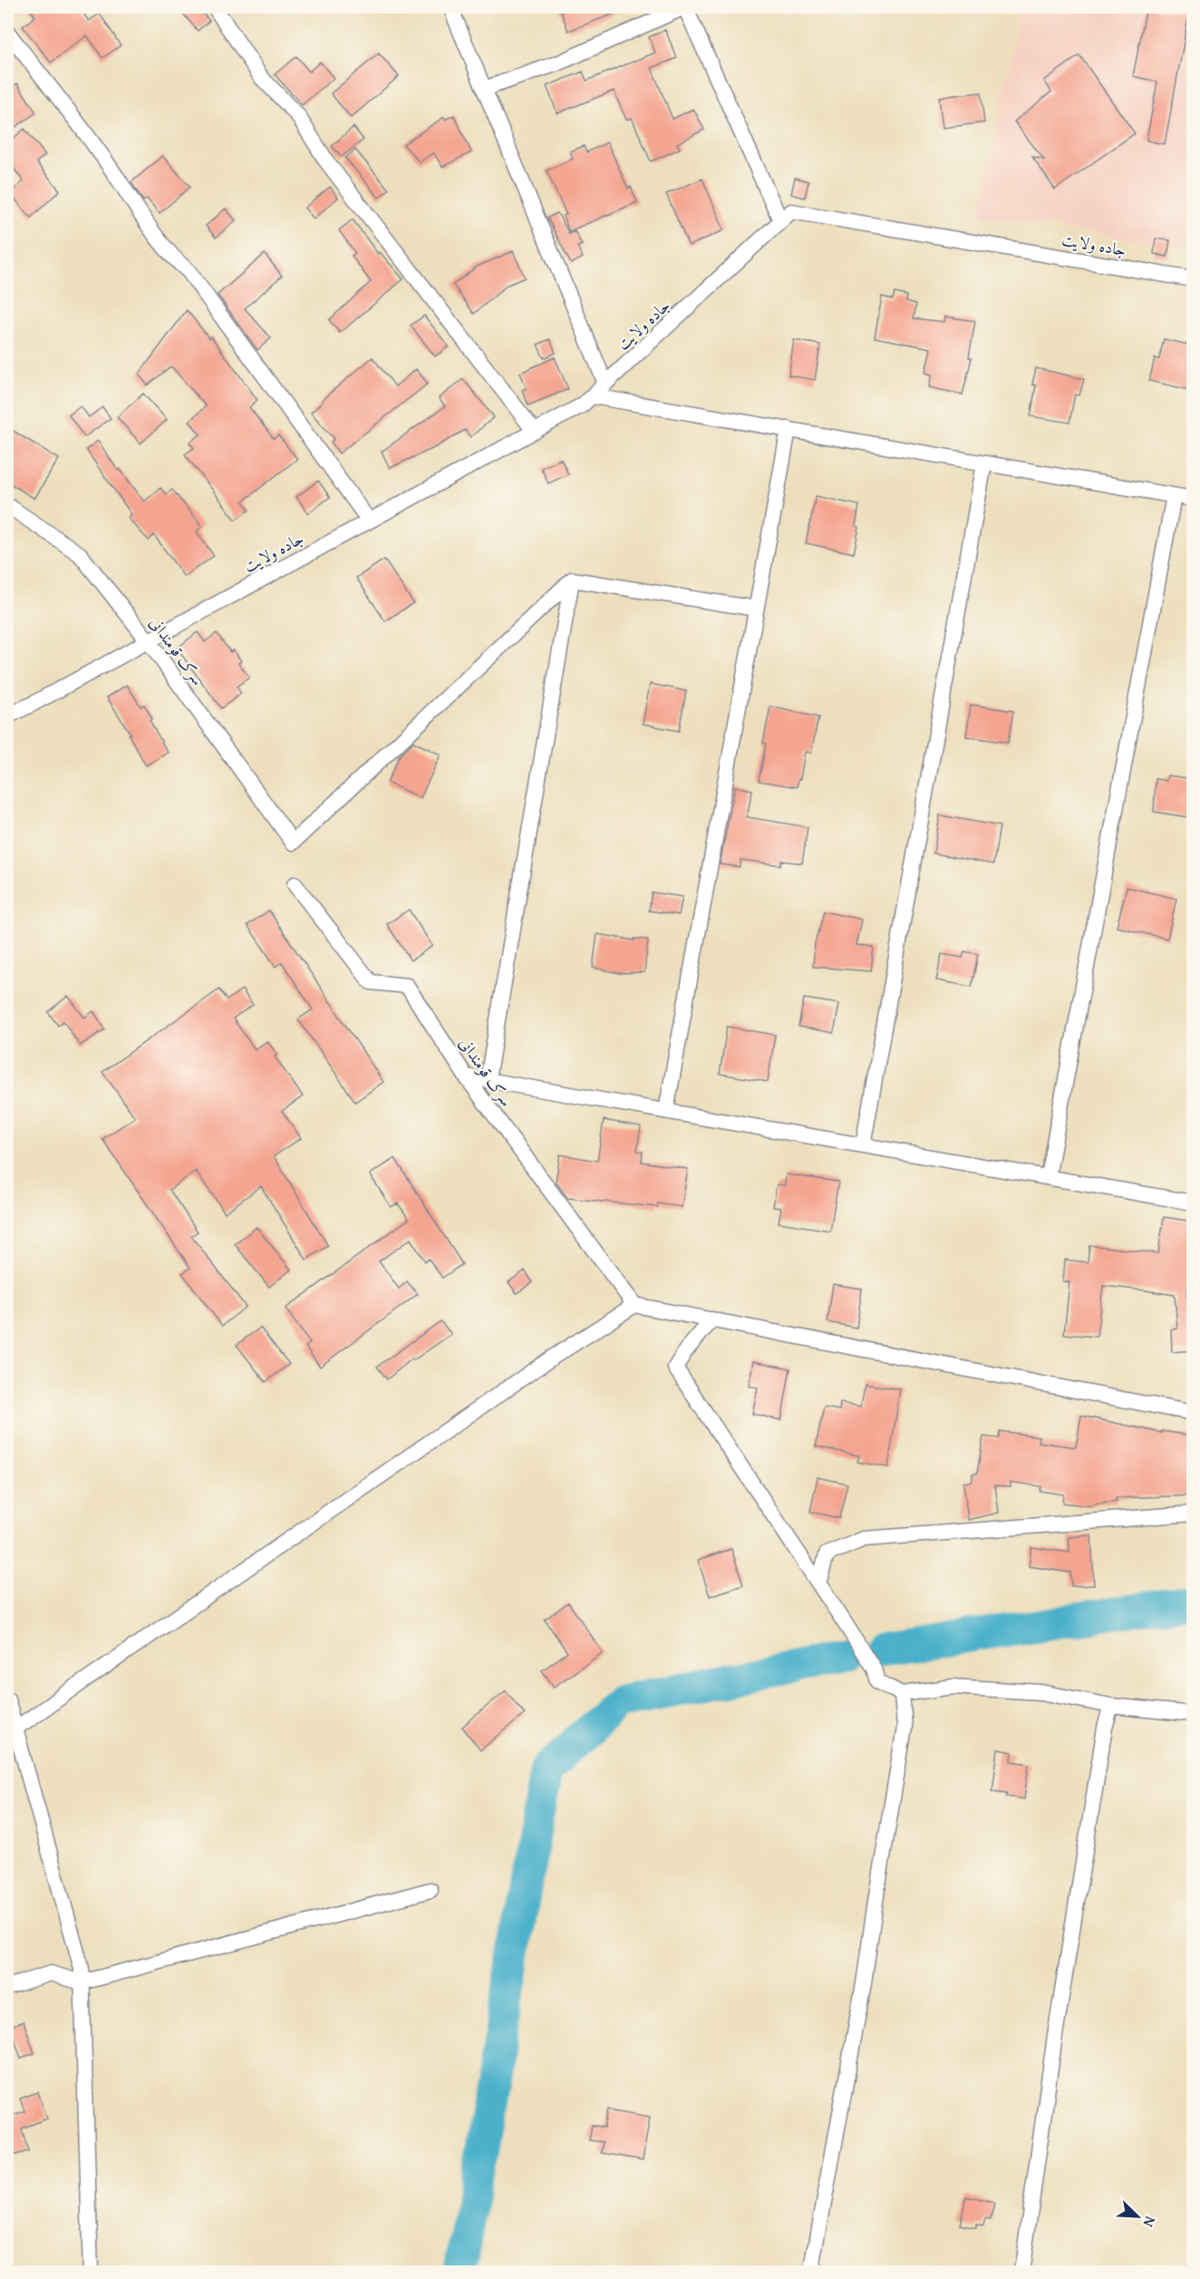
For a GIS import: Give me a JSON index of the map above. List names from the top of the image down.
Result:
{
  "streets": {
    "street": ["جاده ولایت", "سرک قومندانی"]
  },
  "crossings": [
    ["جاده ولایت", "سرک قومندانی"]
  ],
  "north": "bottom right"
}
